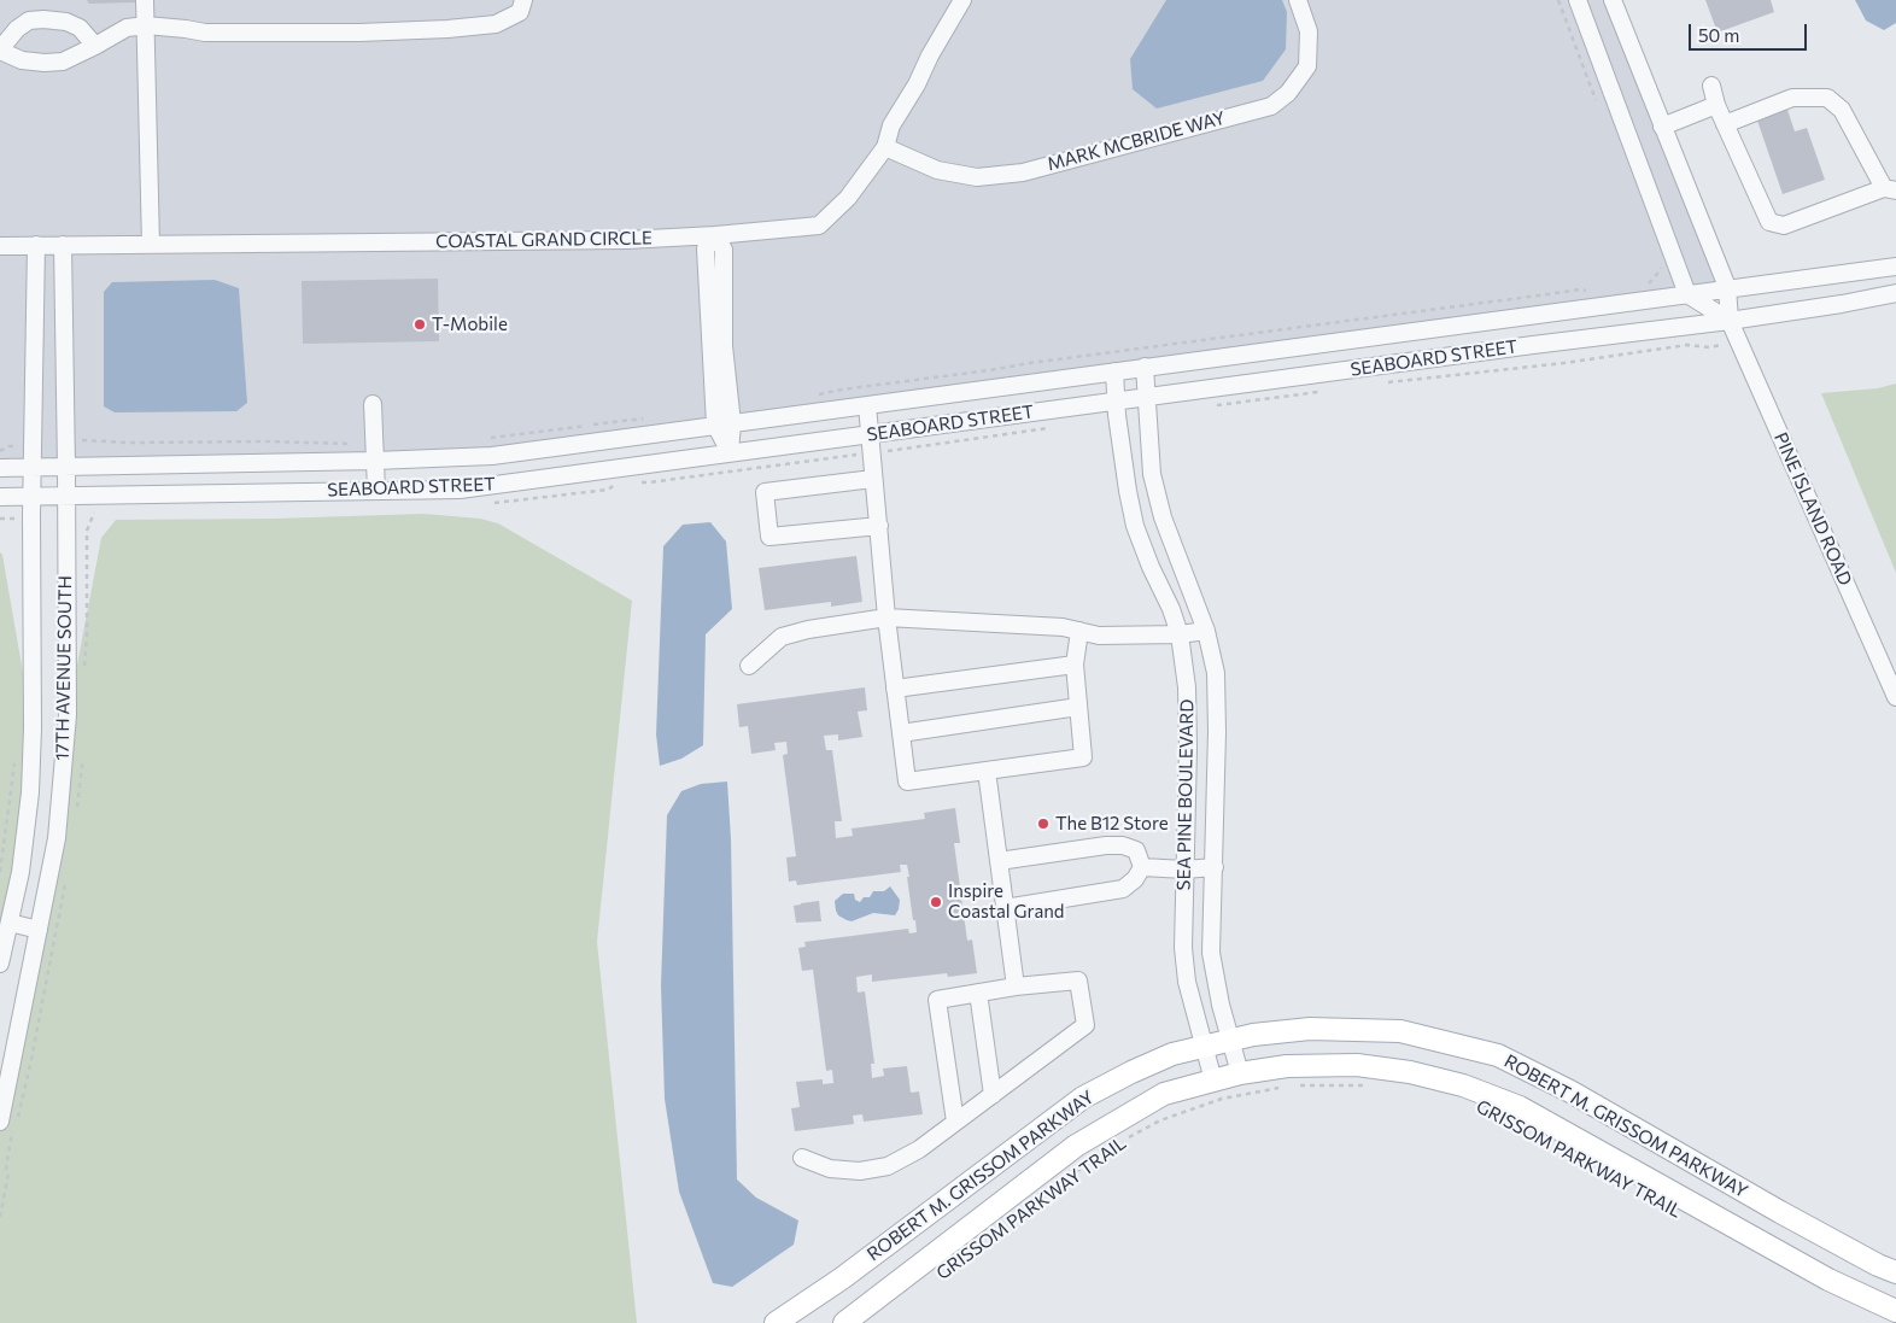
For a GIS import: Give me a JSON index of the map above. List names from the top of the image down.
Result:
{
  "streets": {
    "main road": ["ROBERT M. GRISSOM PARKWAY"],
    "street": [
      "MARK MCBRIDE WAY",
      "COASTAL GRAND CIRCLE",
      "SEABOARD STREET",
      "PINE ISLAND ROAD",
      "17TH AVENUE SOUTH",
      "SEA PINE BOULEVARD"
    ],
    "path": ["GRISSOM PARKWAY TRAIL"]
  },
  "crossings": [
    ["MARK MCBRIDE WAY", "COASTAL GRAND CIRCLE"],
    ["COASTAL GRAND CIRCLE", "17TH AVENUE SOUTH"],
    ["SEABOARD STREET", "PINE ISLAND ROAD"],
    ["SEABOARD STREET", "17TH AVENUE SOUTH"],
    ["SEABOARD STREET", "SEA PINE BOULEVARD"],
    ["SEA PINE BOULEVARD", "ROBERT M. GRISSOM PARKWAY"]
  ],
  "places": ["T-Mobile", "The B12 Store", "Inspire Coastal Grand"],
  "scale_bar": "50 m"
}
